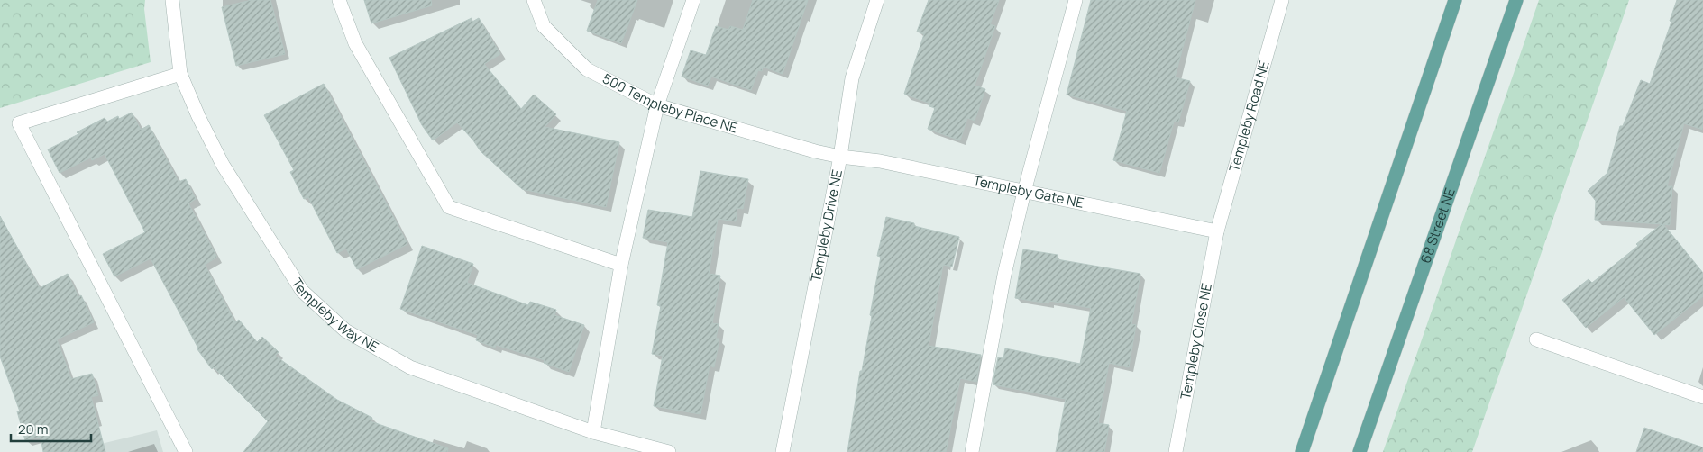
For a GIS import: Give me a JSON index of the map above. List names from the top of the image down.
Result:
{
  "streets": {
    "main road": ["68 Street NE"],
    "street": [
      "500 Templeby Place NE",
      "Templeby Road NE",
      "Templeby Gate NE",
      "Templeby Drive NE",
      "Templeby Way NE",
      "Templeby Close NE"
    ]
  },
  "crossings": [
    ["500 Templeby Place NE", "Templeby Gate NE"],
    ["500 Templeby Place NE", "Templeby Drive NE"],
    ["Templeby Road NE", "Templeby Gate NE"],
    ["Templeby Road NE", "Templeby Close NE"],
    ["Templeby Gate NE", "Templeby Drive NE"],
    ["Templeby Gate NE", "Templeby Close NE"]
  ],
  "scale_bar": "20 m"
}
